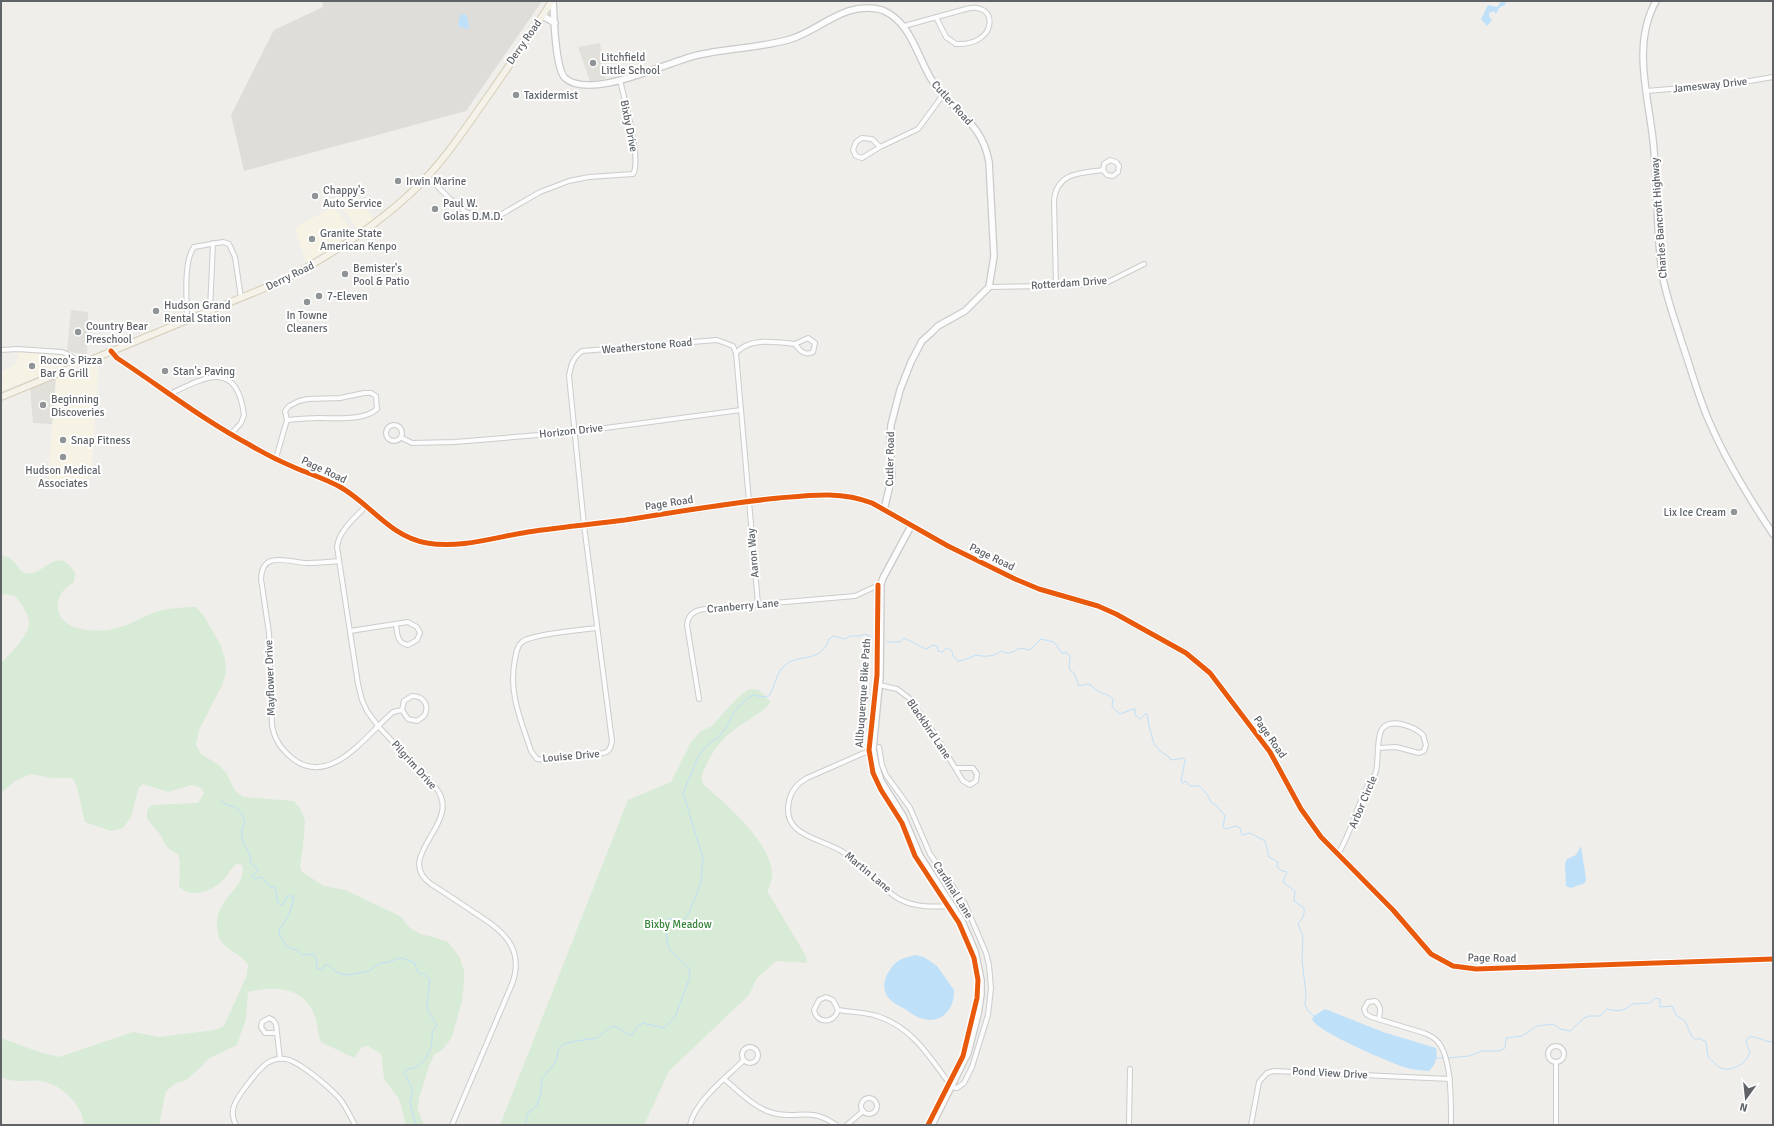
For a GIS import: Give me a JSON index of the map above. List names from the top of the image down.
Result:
{
  "streets": {
    "main road": ["Derry Road"],
    "street": [
      "Jamesway Drive",
      "Cutler Road",
      "Bixby Drive",
      "Charles Bancroft Highway",
      "Rotterdam Drive",
      "Weatherstone Road",
      "Horizon Drive",
      "Page Road",
      "Aaron Way",
      "Cranberry Lane",
      "Mayflower Drive",
      "Blackbird Lane",
      "Louise Drive",
      "Pilgrim Drive",
      "Arbor Circle",
      "Martin Lane",
      "Cardinal Lane",
      "Pond View Drive"
    ],
    "cycle path": ["Allbuquerque Bike Path"]
  },
  "crossings": [
    ["Derry Road", "Cutler Road"],
    ["Derry Road", "Bixby Drive"],
    ["Derry Road", "Page Road"],
    ["Jamesway Drive", "Charles Bancroft Highway"],
    ["Cutler Road", "Bixby Drive"],
    ["Cutler Road", "Rotterdam Drive"],
    ["Cutler Road", "Page Road"],
    ["Weatherstone Road", "Horizon Drive"],
    ["Weatherstone Road", "Page Road"],
    ["Weatherstone Road", "Louise Drive"],
    ["Page Road", "Aaron Way"],
    ["Page Road", "Louise Drive"],
    ["Page Road", "Pilgrim Drive"],
    ["Page Road", "Arbor Circle"],
    ["Aaron Way", "Cranberry Lane"],
    ["Mayflower Drive", "Pilgrim Drive"],
    ["Martin Lane", "Cardinal Lane"]
  ],
  "parks": ["Bixby Meadow"],
  "places": [
    "Litchfield Little School",
    "Taxidermist",
    "Irwin Marine",
    "Chappy's Auto Service",
    "Paul W. Golas D.M.D.",
    "Granite State American Kenpo",
    "Bemister's Pool & Patio",
    "7-Eleven",
    "In Towne Cleaners",
    "Hudson Grand Rental Station",
    "Country Bear Preschool",
    "Rocco's Pizza Bar & Grill",
    "Stan's Paving",
    "Beginning Discoveries",
    "Snap Fitness",
    "Hudson Medical Associates",
    "Lix Ice Cream"
  ],
  "north": "bottom"
}
